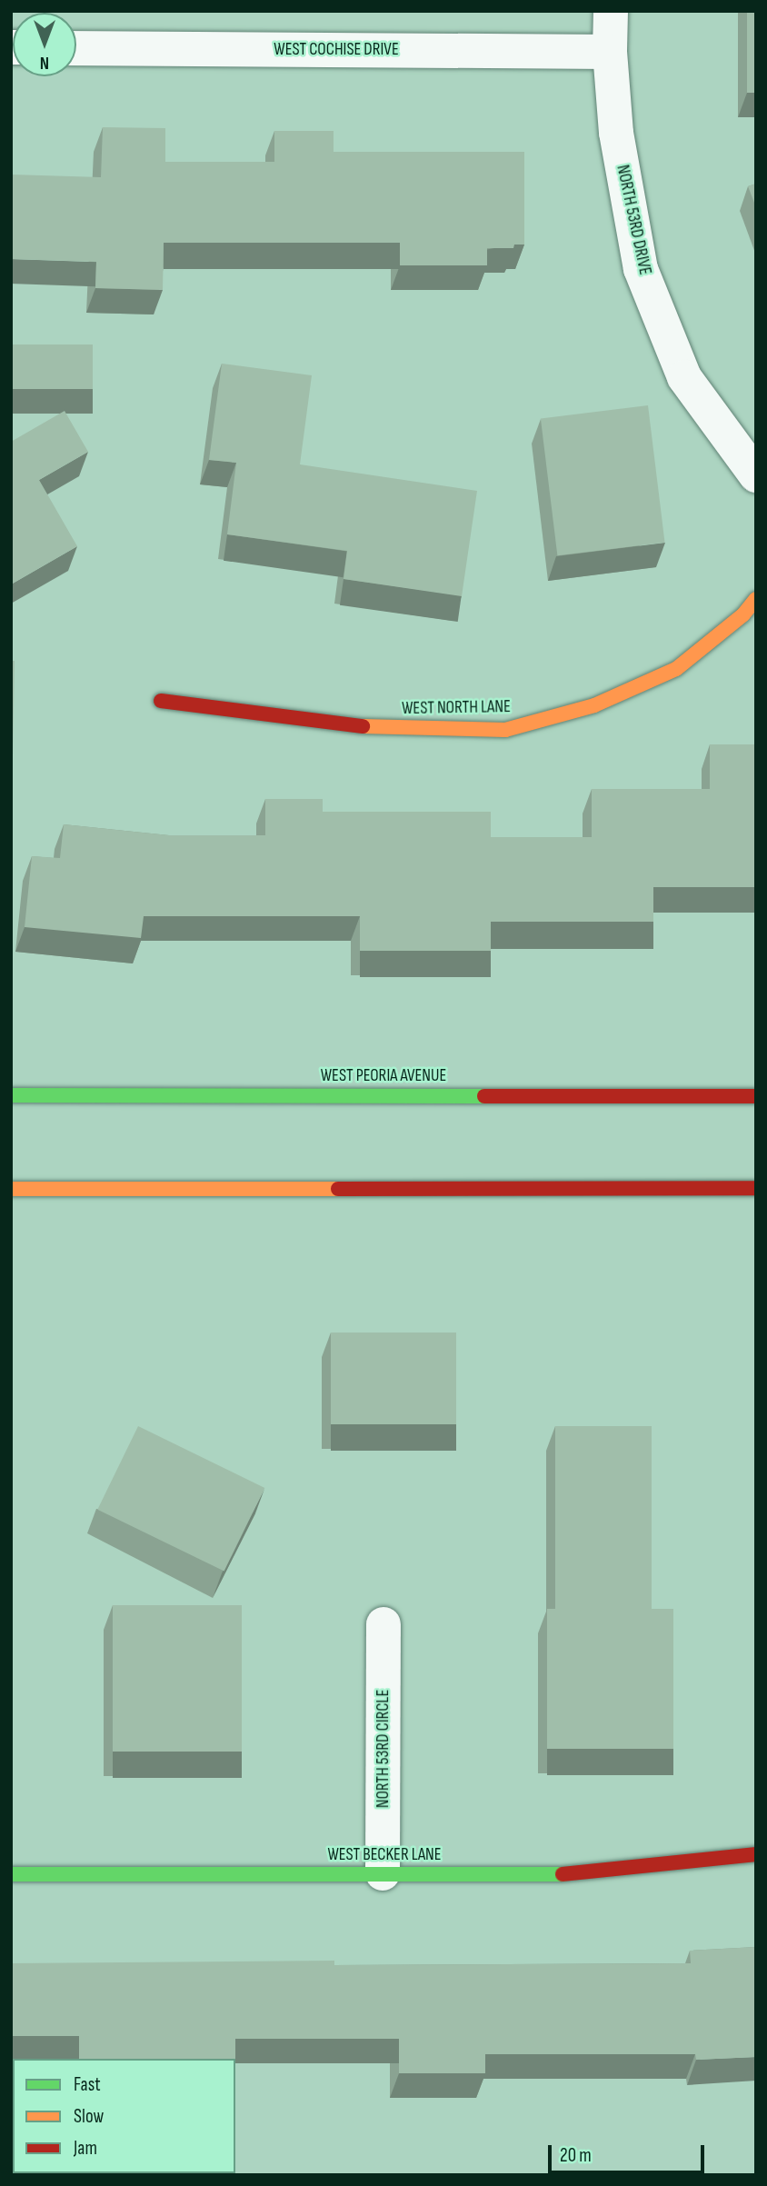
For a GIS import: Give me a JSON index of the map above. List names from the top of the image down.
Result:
{
  "streets": {
    "main road": ["WEST NORTH LANE", "WEST PEORIA AVENUE", "WEST BECKER LANE"],
    "street": ["WEST COCHISE DRIVE", "NORTH 53RD DRIVE", "NORTH 53RD CIRCLE"]
  },
  "crossings": [
    ["WEST COCHISE DRIVE", "NORTH 53RD DRIVE"],
    ["NORTH 53RD CIRCLE", "WEST BECKER LANE"]
  ],
  "legend": ["Fast", "Slow", "Jam"],
  "scale_bar": "20 m",
  "north": "bottom"
}
